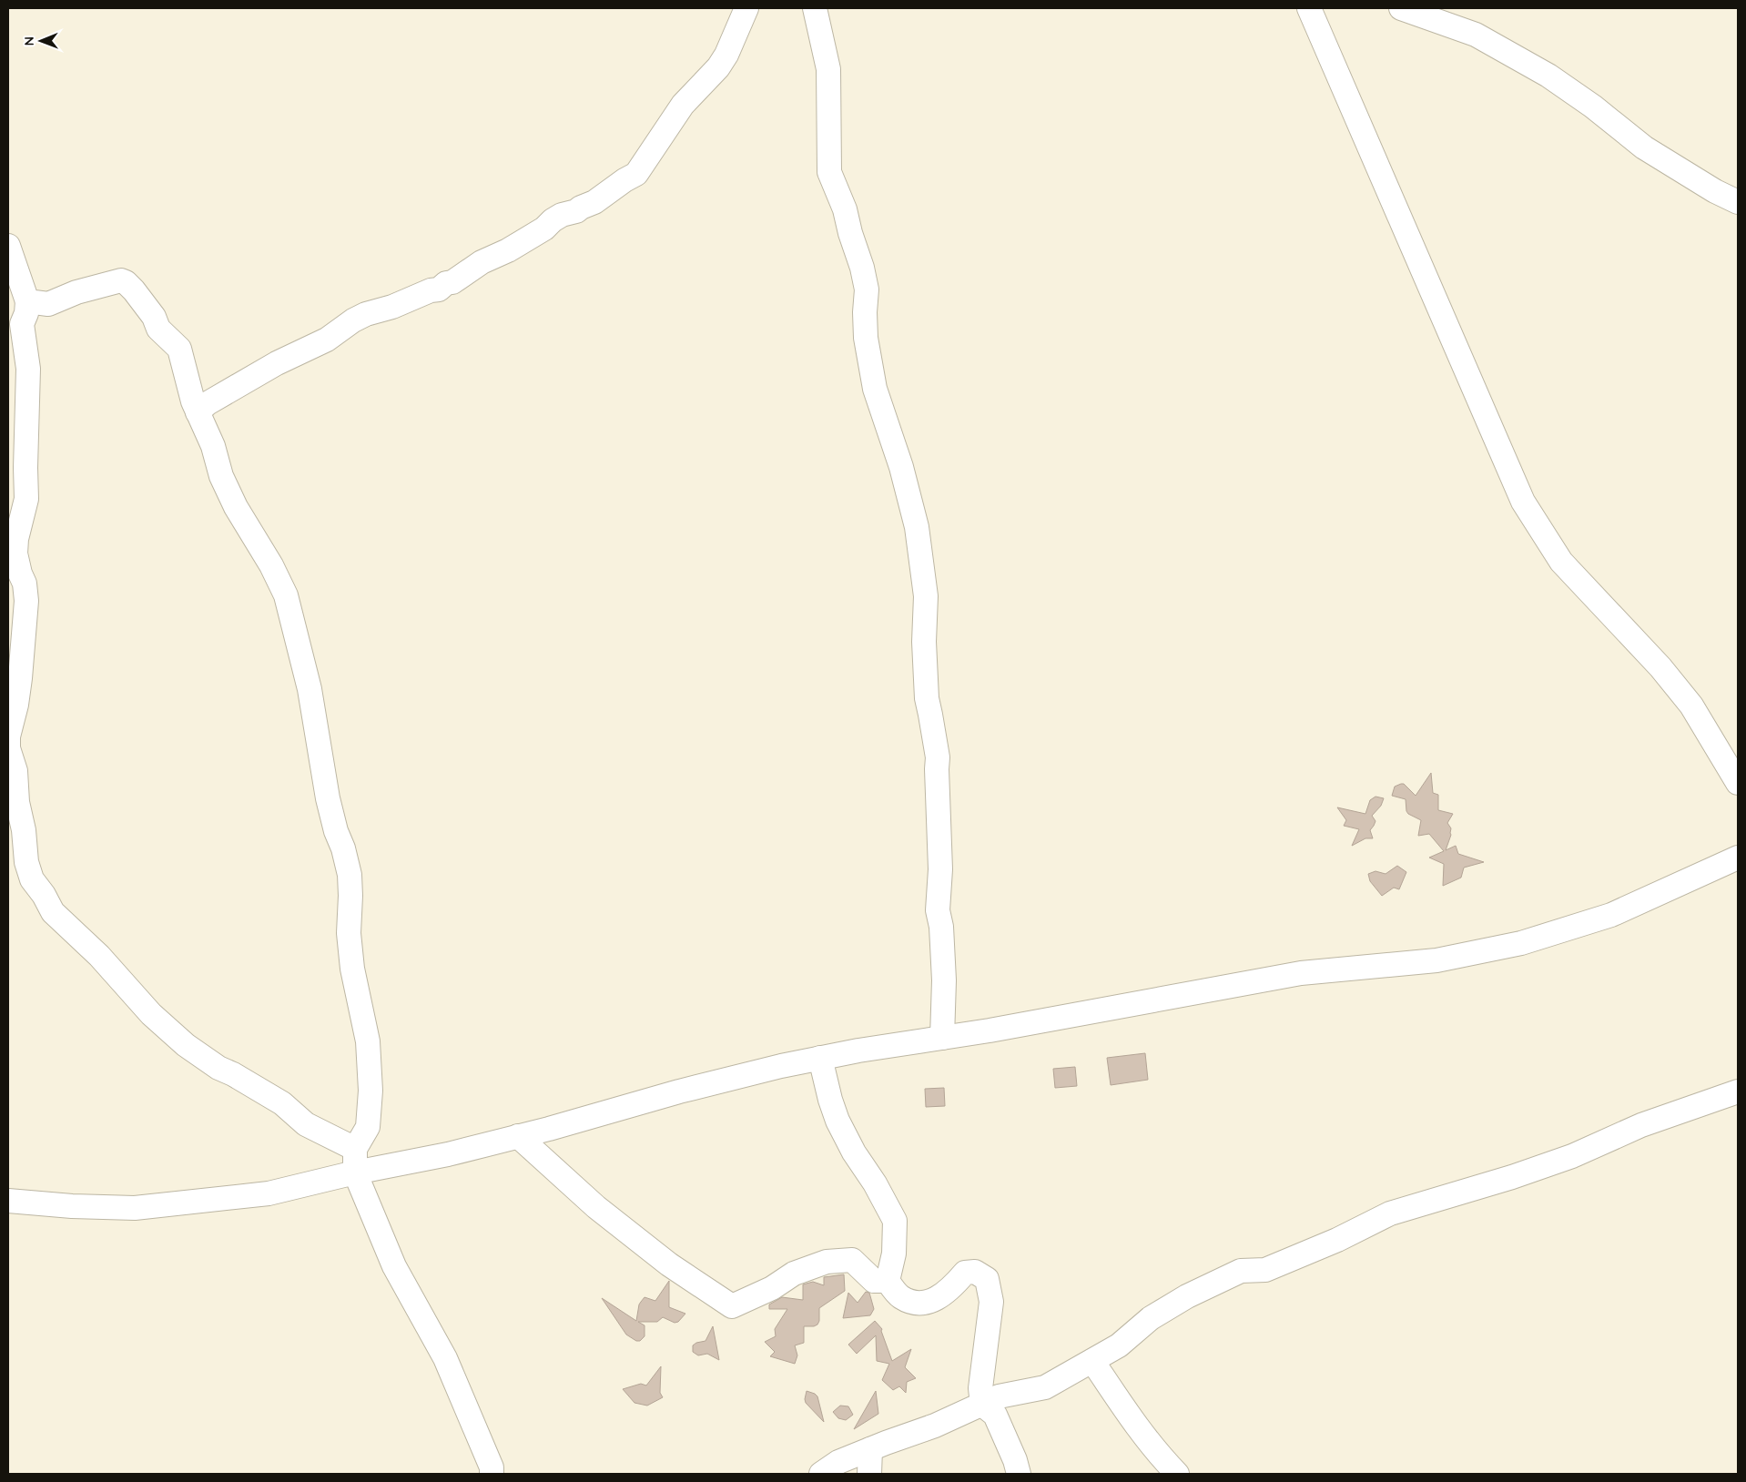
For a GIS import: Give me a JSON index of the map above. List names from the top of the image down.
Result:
{
  "north": "left"
}
